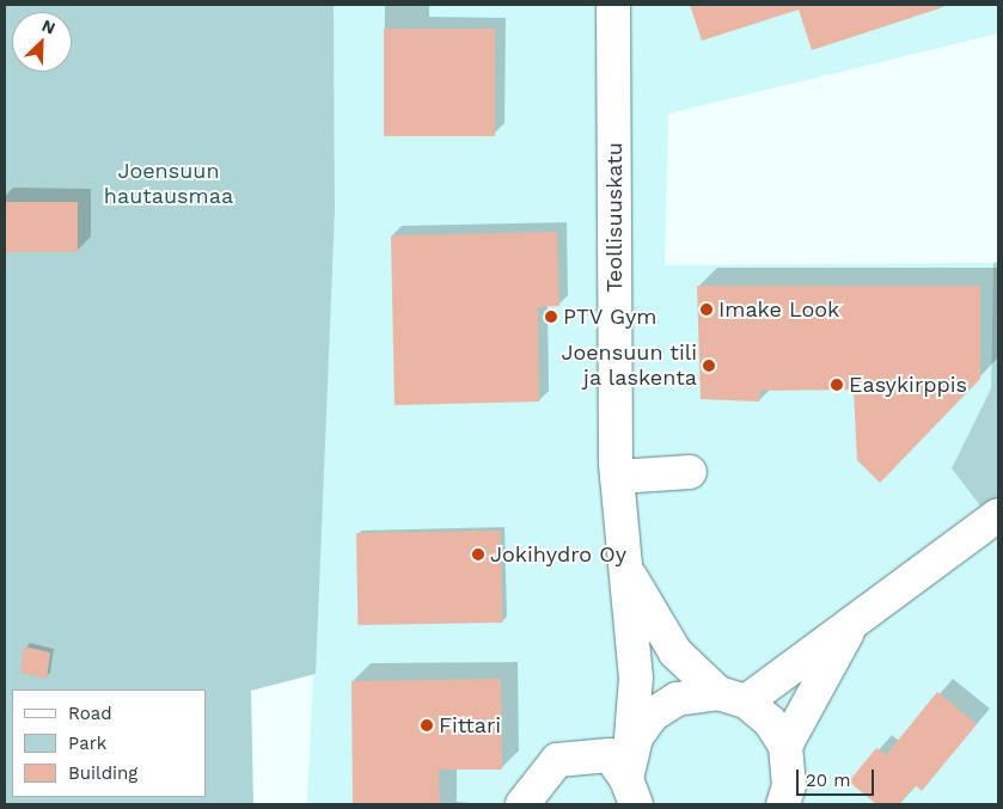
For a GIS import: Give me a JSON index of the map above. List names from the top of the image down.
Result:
{
  "streets": {
    "street": ["Teollisuuskatu"]
  },
  "parks": ["Joensuun hautausmaa"],
  "places": [
    "Imake Look",
    "PTV Gym",
    "Joensuun tili ja laskenta",
    "Easykirppis",
    "Jokihydro Oy",
    "Fittari"
  ],
  "legend": ["Road", "Park", "Building"],
  "scale_bar": "20 m",
  "north": "top right"
}
